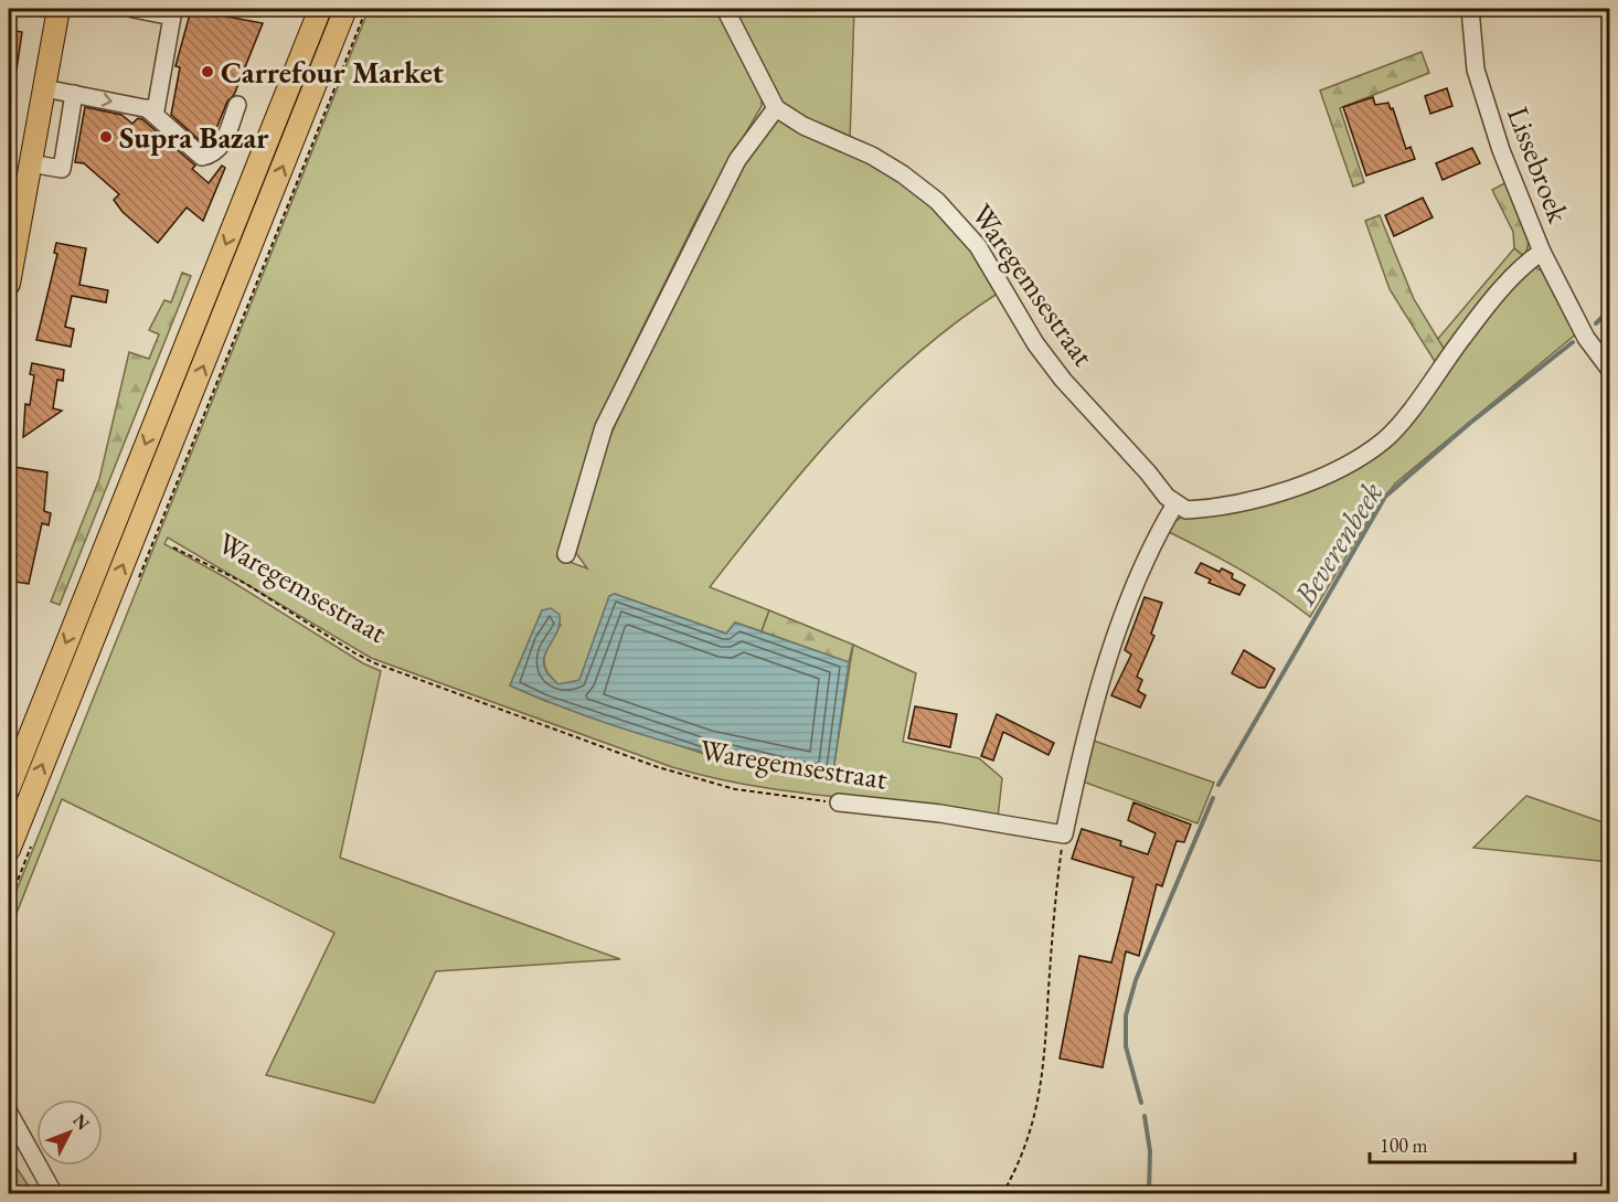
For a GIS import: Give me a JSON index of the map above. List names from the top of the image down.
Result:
{
  "streets": {
    "street": ["Lissebroek", "Waregemsestraat"]
  },
  "water": ["Beverenbeek"],
  "places": ["Carrefour Market", "Supra Bazar"],
  "scale_bar": "100 m",
  "north": "top right"
}
